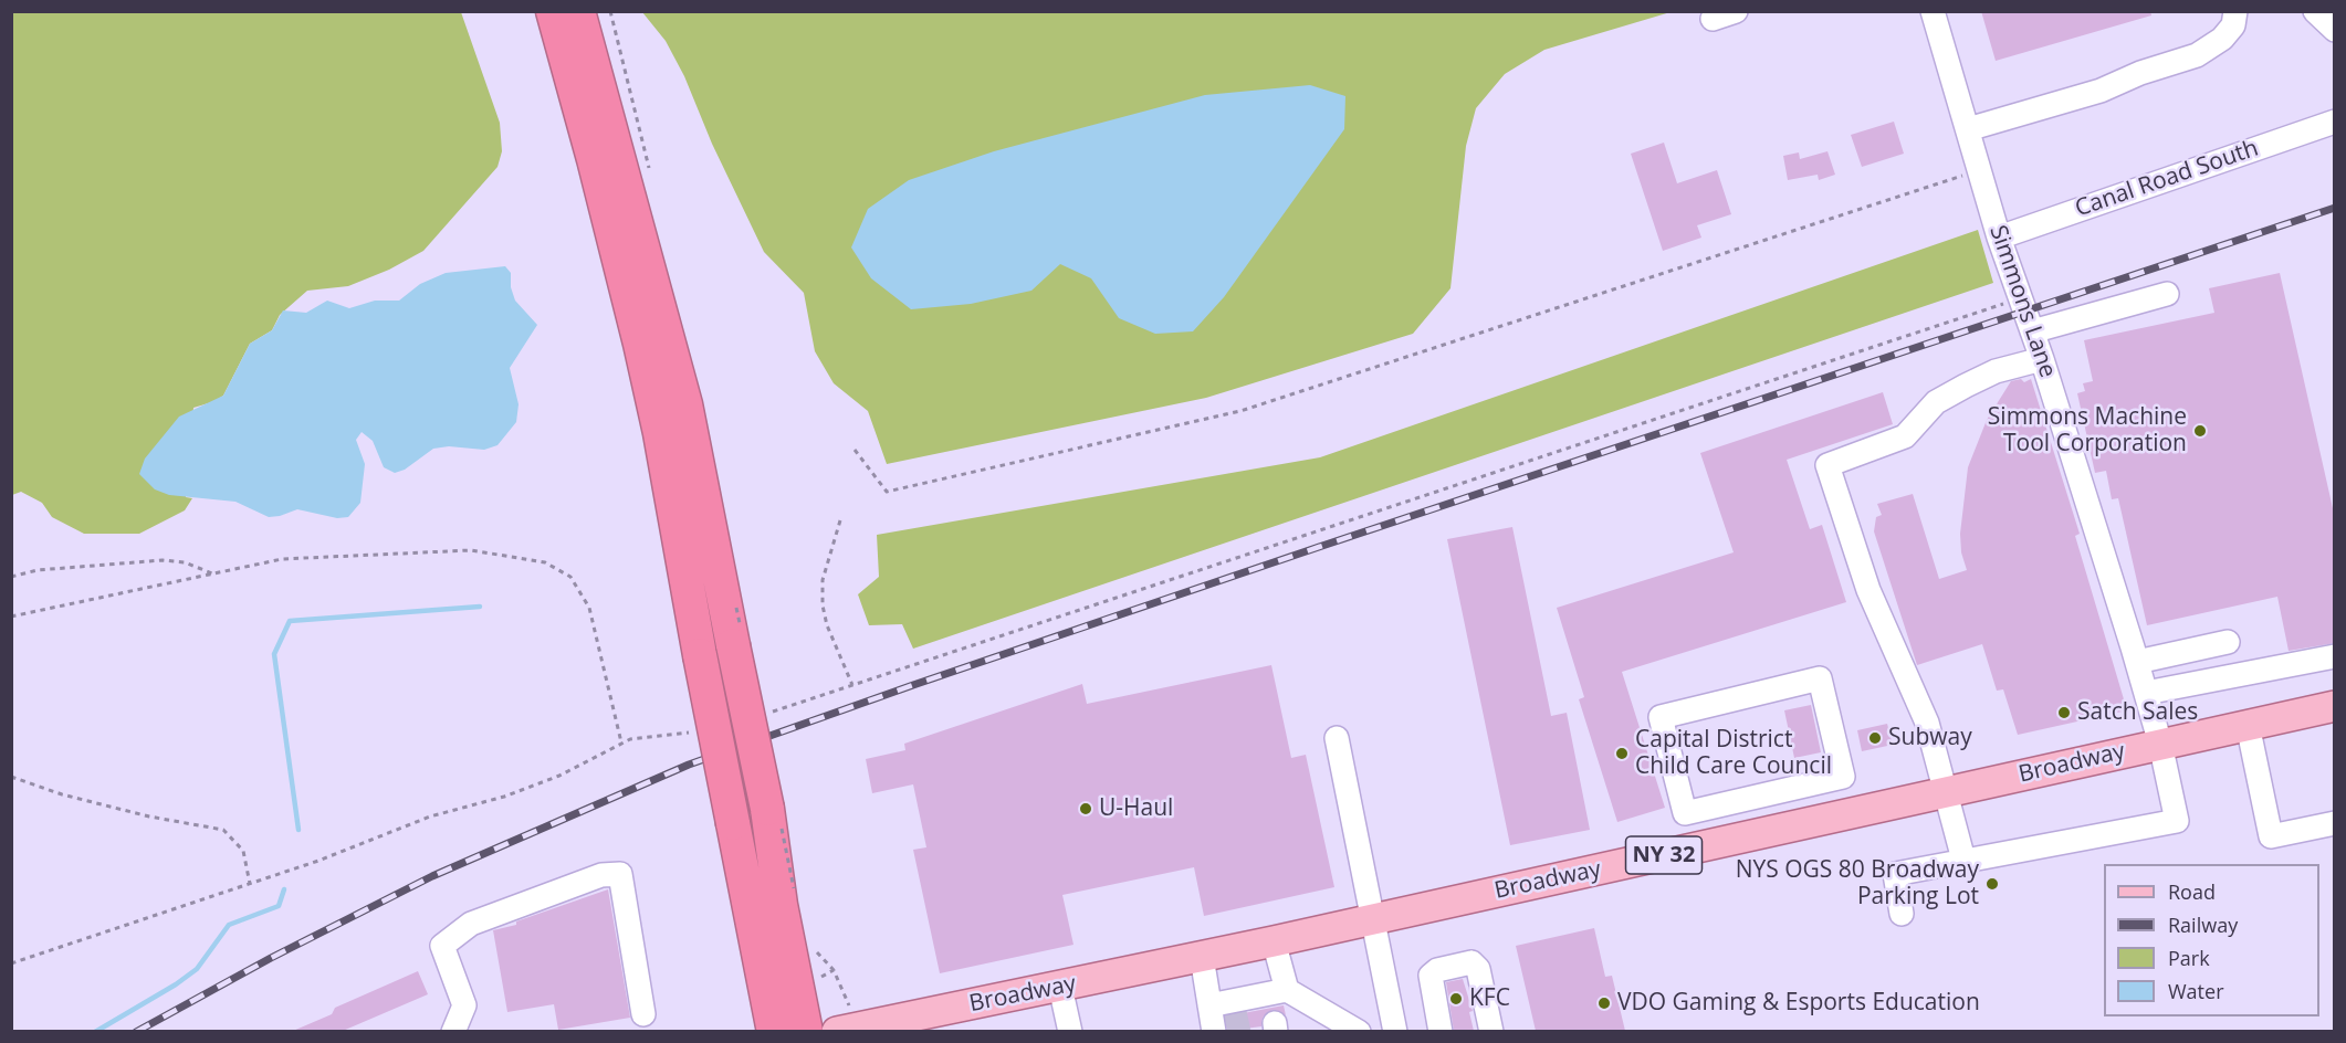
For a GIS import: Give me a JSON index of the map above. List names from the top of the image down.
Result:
{
  "streets": {
    "main road": ["Broadway", "NY 32"],
    "street": ["Canal Road South", "Simmons Lane"]
  },
  "crossings": [
    ["Canal Road South", "Simmons Lane"],
    ["Simmons Lane", "Broadway"]
  ],
  "places": [
    "Simmons Machine Tool Corporation",
    "Satch Sales",
    "Subway",
    "Capital District Child Care Council",
    "U-Haul",
    "NYS OGS 80 Broadway Parking Lot",
    "KFC",
    "VDO Gaming & Esports Education"
  ],
  "legend": [
    "Road",
    "Railway",
    "Park",
    "Water"
  ]
}
